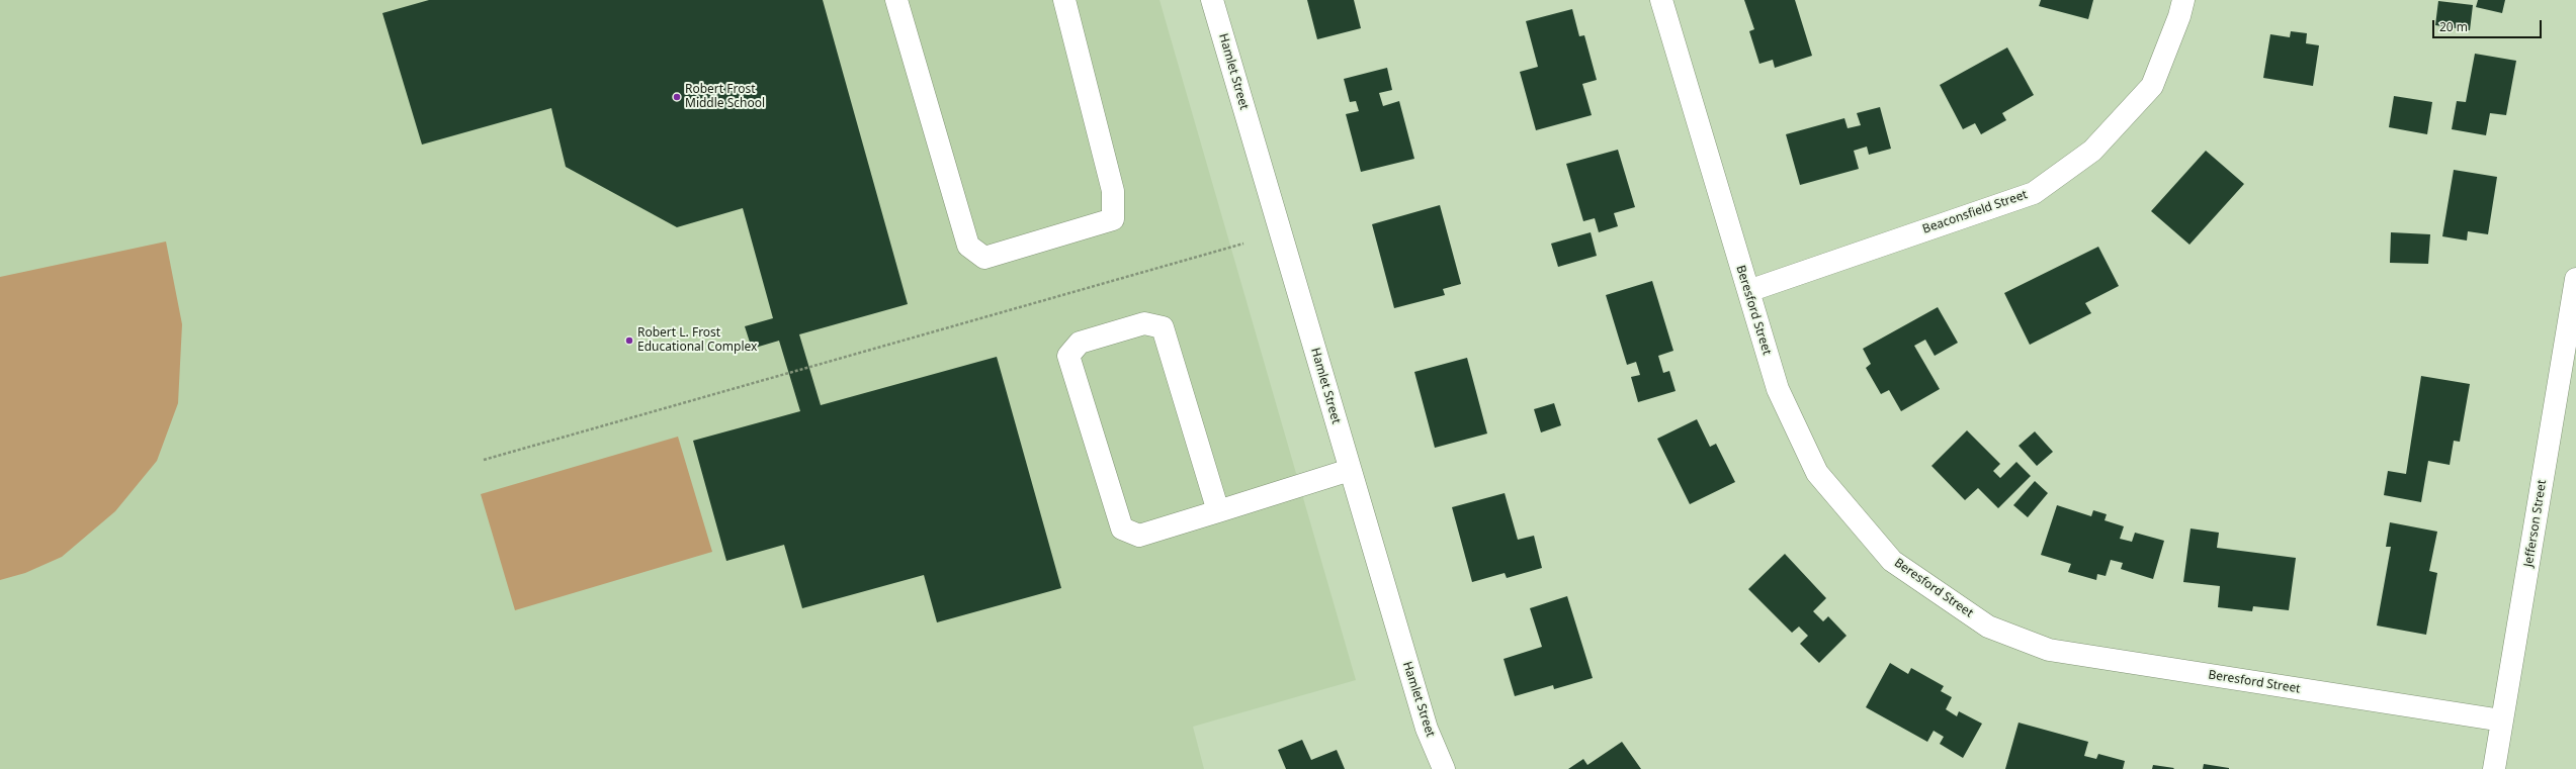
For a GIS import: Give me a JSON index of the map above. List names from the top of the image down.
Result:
{
  "streets": {
    "street": [
      "Hamlet Street",
      "Beaconsfield Street",
      "Beresford Street",
      "Jefferson Street"
    ]
  },
  "crossings": [
    ["Beaconsfield Street", "Beresford Street"],
    ["Beresford Street", "Jefferson Street"]
  ],
  "places": ["Robert Frost Middle School", "Robert L. Frost Educational Complex"],
  "scale_bar": "20 m"
}
